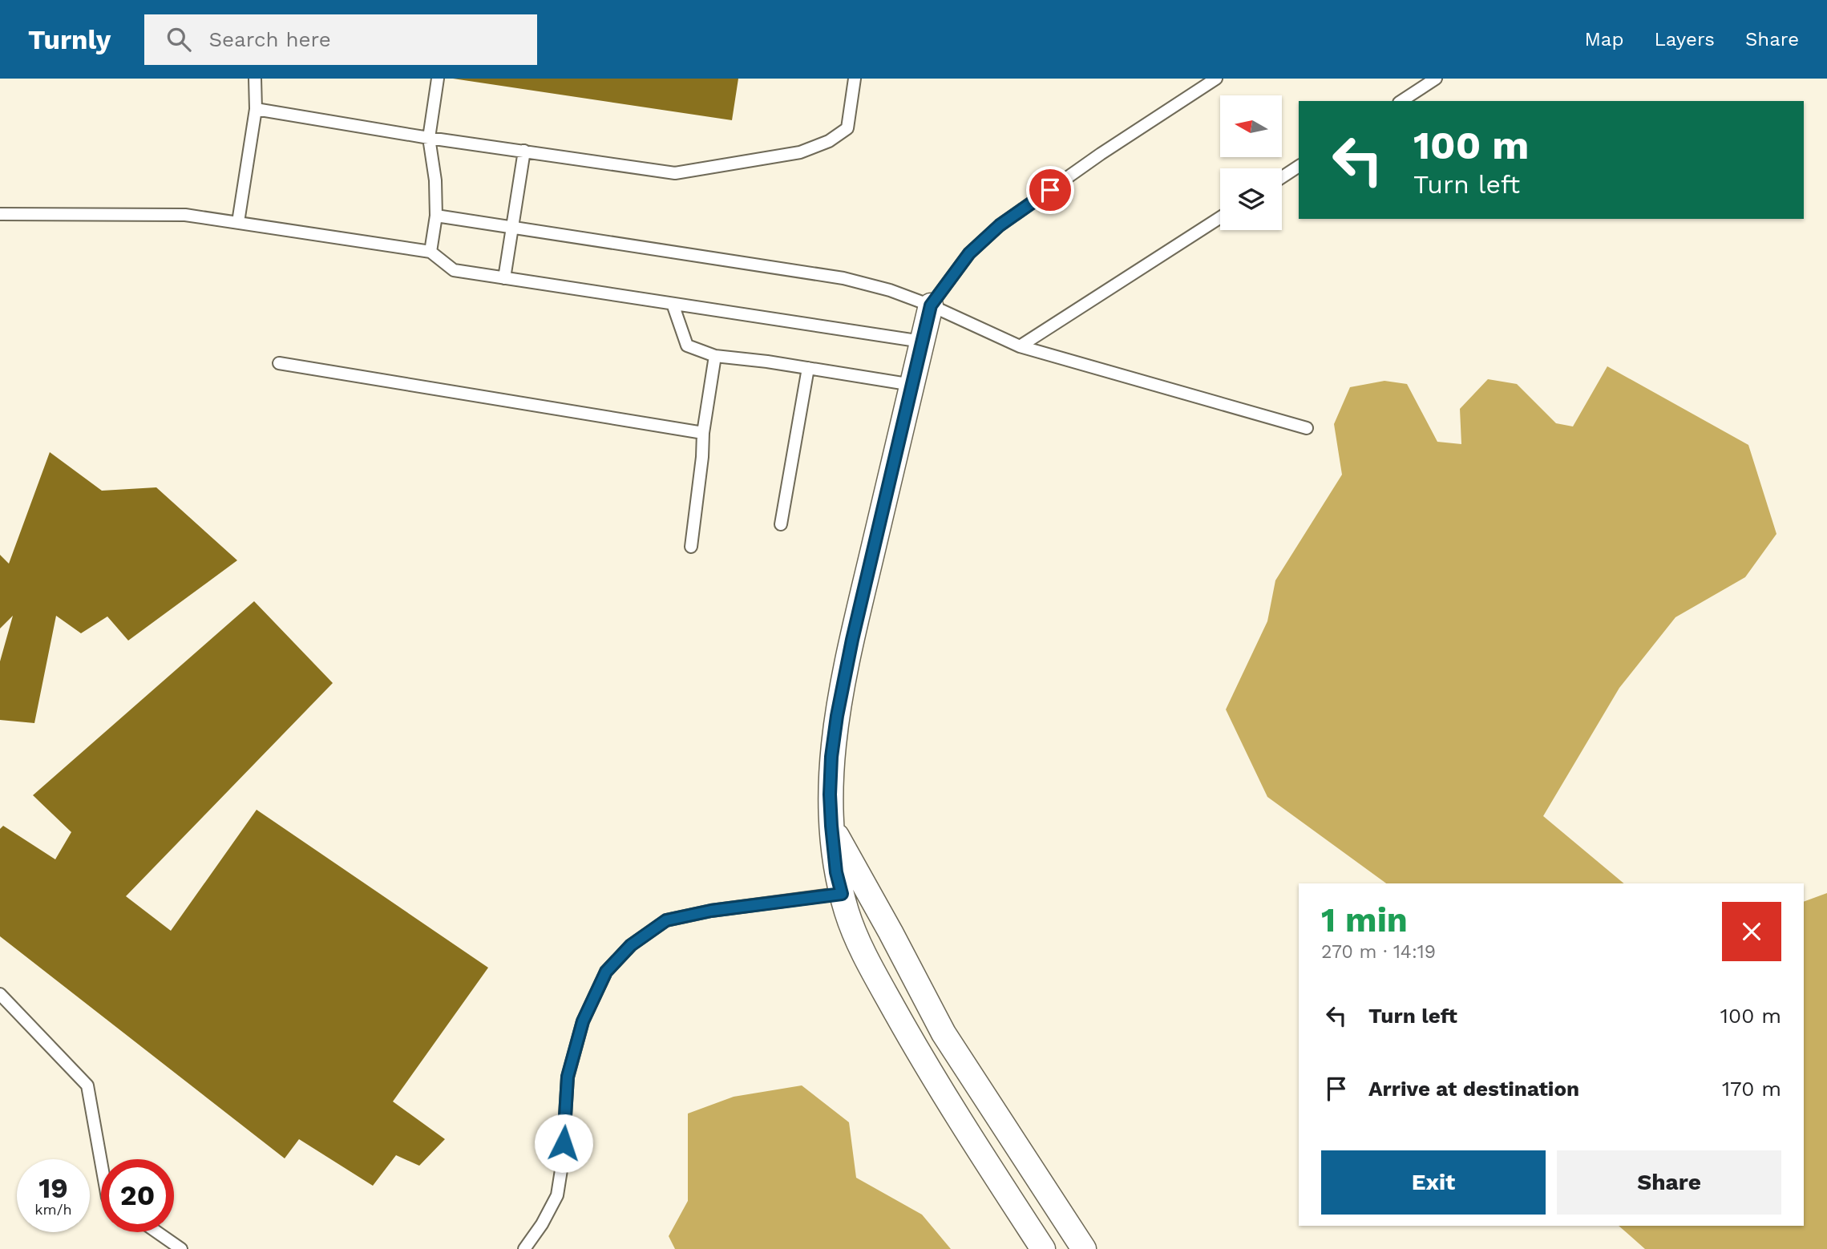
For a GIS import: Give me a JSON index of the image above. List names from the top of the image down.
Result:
{
  "north": "left",
  "page": {
    "header": "Turnly",
    "search": "Search here",
    "nav": ["Map", "Layers", "Share"],
    "turn": ["100 m", "Turn left"],
    "heading": ["1 min", "270 m · 14:19"],
    "list": [
      {
        "name": "Turn left",
        "value": "100 m"
      },
      {
        "name": "Arrive at destination",
        "value": "170 m"
      }
    ],
    "buttons": ["Exit", "Share"],
    "speed": "19 km/h",
    "limit": "20"
  }
}
